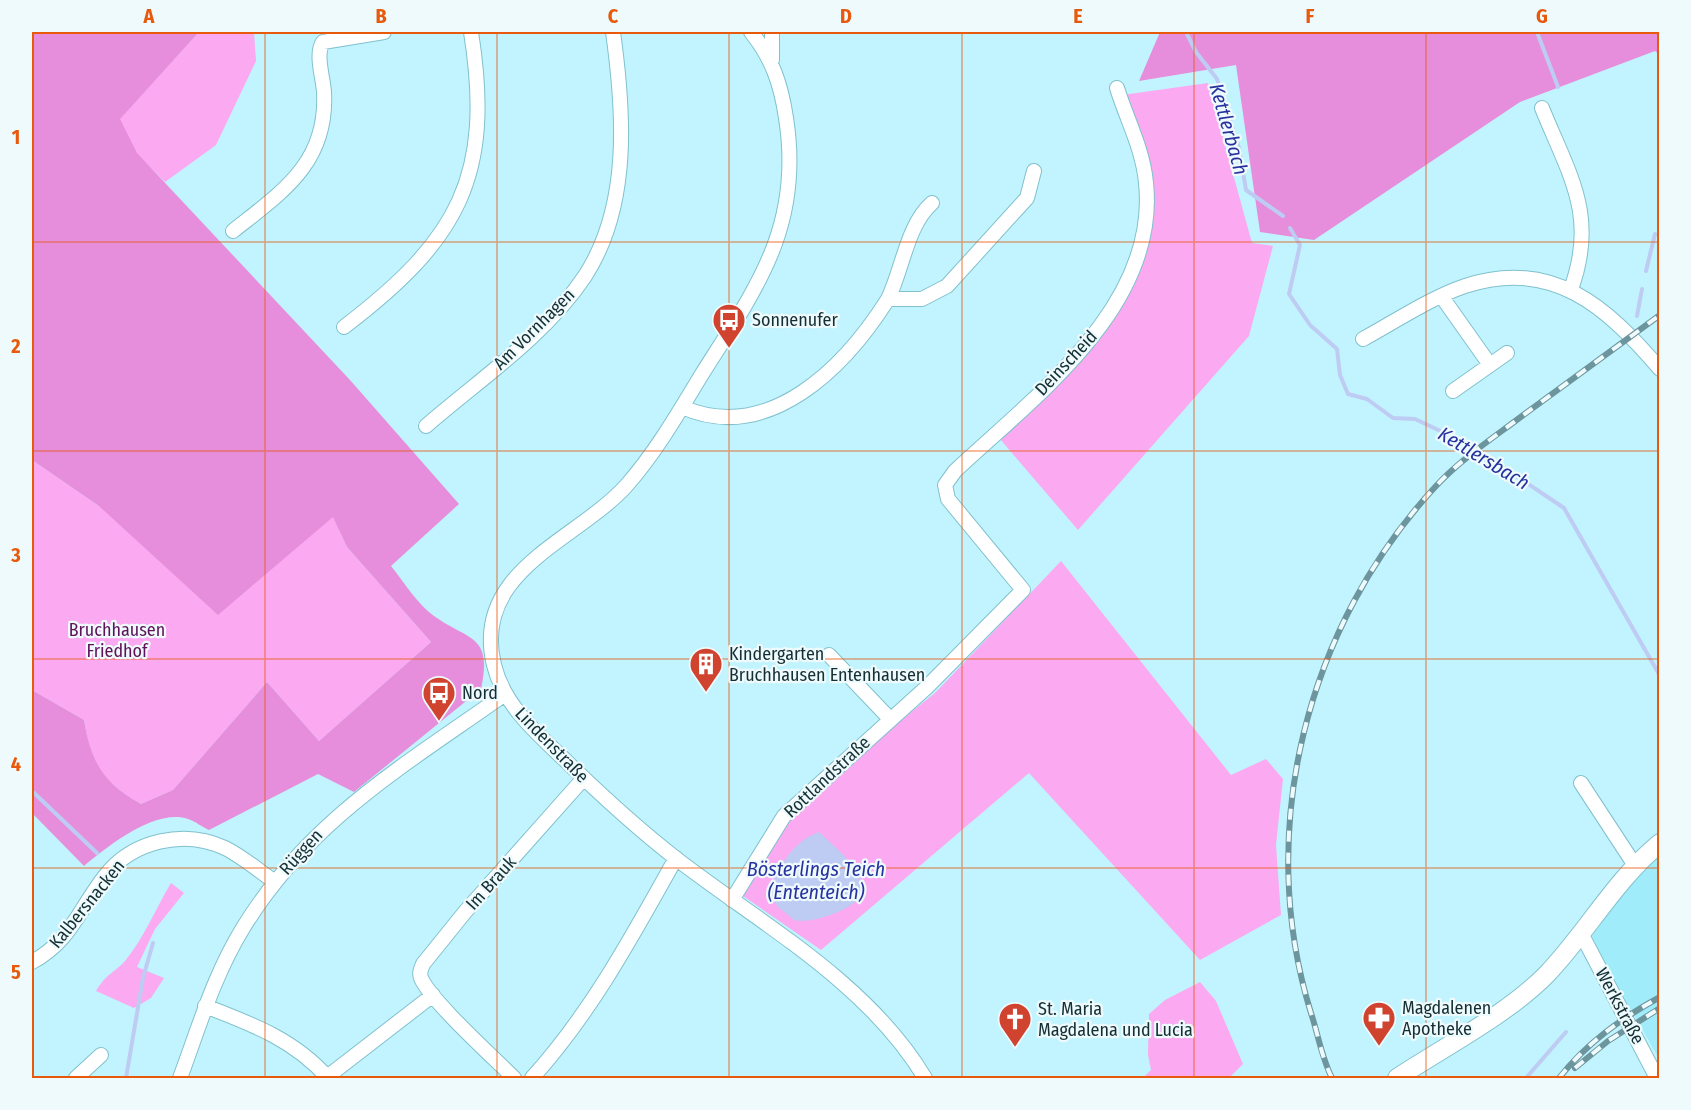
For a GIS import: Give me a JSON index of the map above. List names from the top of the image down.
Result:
{
  "streets": {
    "street": [
      "Am Vornhagen",
      "Deinscheid",
      "Lindenstraße",
      "Rottlandstraße",
      "Rüggen",
      "Im Brauk",
      "Kalbersnacken",
      "Werkstraße"
    ]
  },
  "crossings": [
    ["Deinscheid", "Rottlandstraße"],
    ["Lindenstraße", "Rottlandstraße"],
    ["Lindenstraße", "Rüggen"],
    ["Lindenstraße", "Im Brauk"],
    ["Rüggen", "Kalbersnacken"]
  ],
  "water": ["Kettlerbach", "Kettlersbach", "Bösterlings Teich (Ententeich)"],
  "parks": ["Bruchhausen Friedhof"],
  "places": {
    "bus stop": ["Sonnenufer", "Nord"],
    "building": ["Kindergarten Bruchhausen Entenhausen"],
    "pharmacy": ["Magdalenen Apotheke"],
    "church": ["St. Maria Magdalena und Lucia"]
  },
  "grid": {
    "columns": [
      "A",
      "B",
      "C",
      "D",
      "E",
      "F",
      "G"
    ],
    "rows": [
      "1",
      "2",
      "3",
      "4",
      "5"
    ]
  }
}
